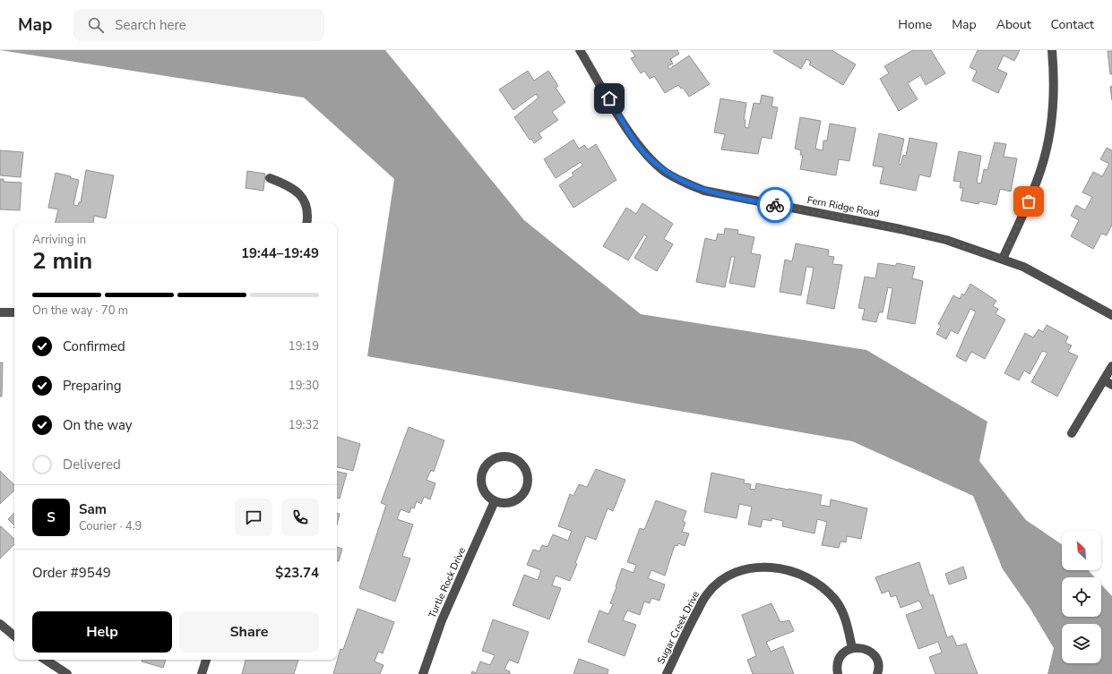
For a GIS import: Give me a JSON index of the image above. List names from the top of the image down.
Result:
{
  "streets": {
    "street": ["Fern Ridge Road", "Turtle Rock Drive", "Sugar Creek Drive"]
  },
  "north": "top left",
  "page": {
    "header": "Map",
    "search": "Search here",
    "nav": [
      "Home",
      "Map",
      "About",
      "Contact"
    ],
    "heading": ["2 min", "Arriving in", "19:44–19:49"],
    "panel": [
      "Sam",
      "Courier · 4.9",
      "Order #9549",
      "$23.74"
    ],
    "bar": "On the way · 70 m",
    "list": [
      ["Confirmed", "19:19"],
      ["Preparing", "19:30"],
      ["On the way", "19:32"],
      "Delivered"
    ],
    "round": "S",
    "buttons": ["Help", "Share"]
  }
}
